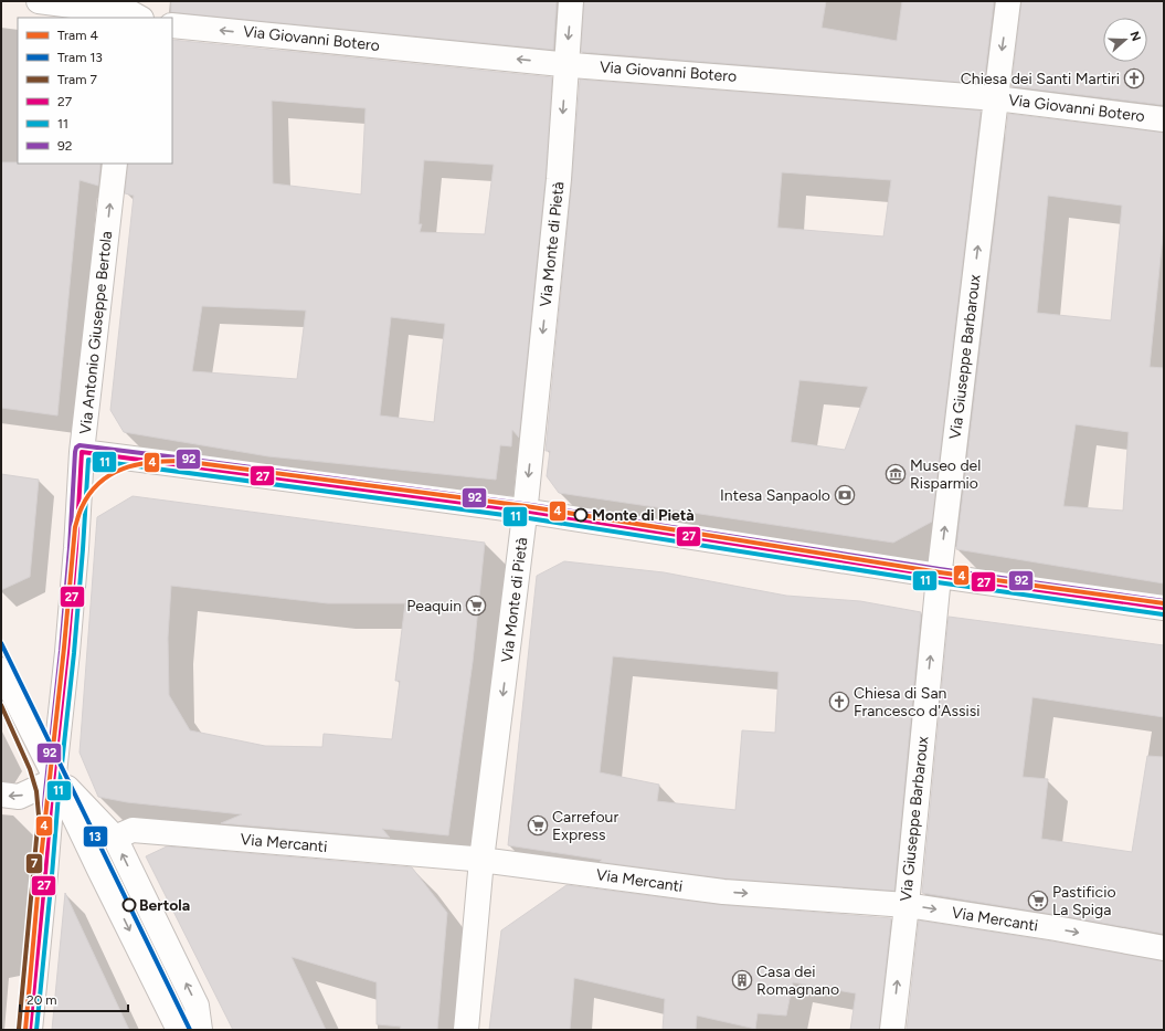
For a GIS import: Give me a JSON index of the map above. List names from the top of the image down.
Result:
{
  "streets": {
    "street": [
      "Via Giovanni Botero",
      "Via Monte di Pietà",
      "Via Antonio Giuseppe Bertola",
      "Via Giuseppe Barbaroux",
      "Via Mercanti"
    ]
  },
  "crossings": [
    ["Via Giovanni Botero", "Via Monte di Pietà"],
    ["Via Giovanni Botero", "Via Giuseppe Barbaroux"],
    ["Via Monte di Pietà", "Via Mercanti"],
    ["Via Giuseppe Barbaroux", "Via Mercanti"]
  ],
  "one_way": [
    "Via Giovanni Botero",
    "Via Monte di Pietà",
    "Via Giuseppe Barbaroux",
    "Via Mercanti"
  ],
  "places": {
    "church": ["Chiesa dei Santi Martiri", "Chiesa di San Francesco d'Assisi"],
    "museum": ["Museo del Risparmio"],
    "bank": ["Intesa Sanpaolo"],
    "other": ["Monte di Pietà", "Bertola"],
    "supermarket": ["Peaquin", "Carrefour Express", "Pastificio La Spiga"],
    "building": ["Casa dei Romagnano"]
  },
  "lines": [
    "transit line 92",
    "transit line 27",
    "transit line 11",
    "tram line 4",
    "tram line 13",
    "tram line 7"
  ],
  "legend": [
    "Tram 4",
    "Tram 13",
    "Tram 7",
    "27",
    "11",
    "92"
  ],
  "scale_bar": "20 m",
  "north": "right"
}
